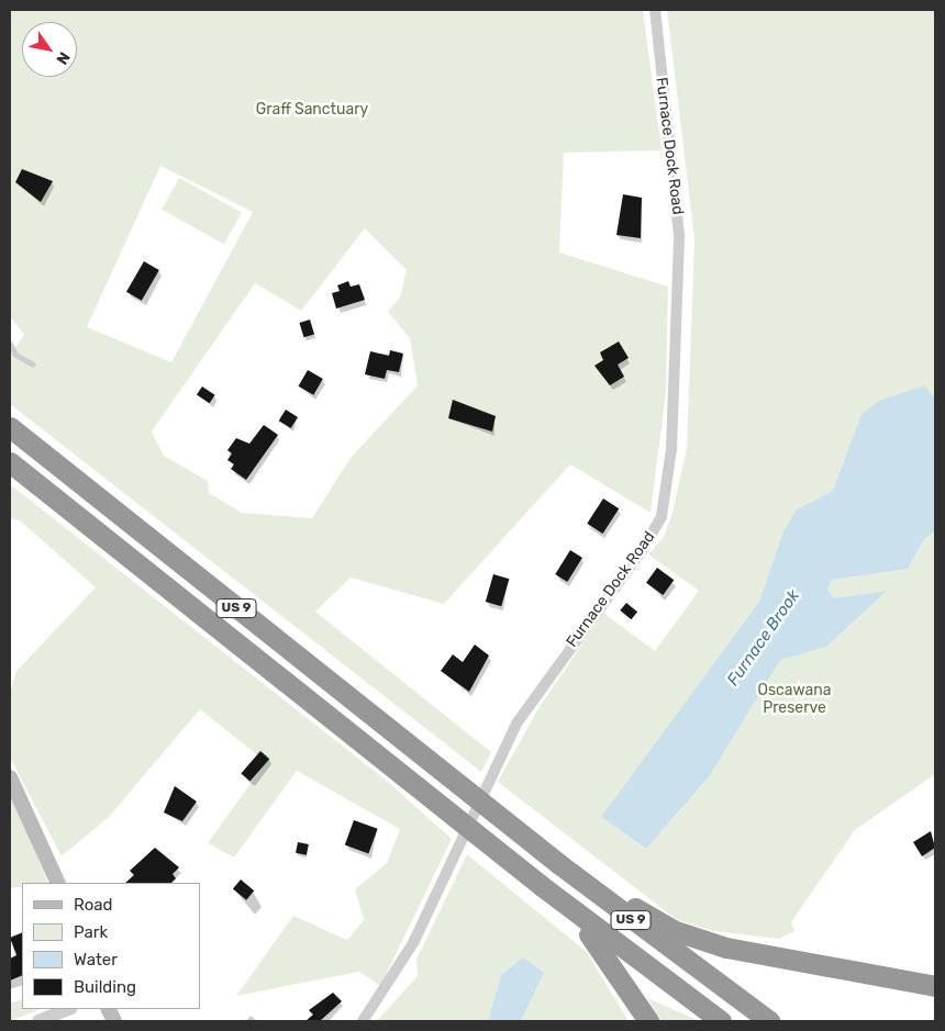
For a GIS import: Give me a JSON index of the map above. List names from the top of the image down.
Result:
{
  "streets": {
    "highway": ["US 9"],
    "street": ["Furnace Dock Road"]
  },
  "water": ["Furnace Brook"],
  "parks": ["Graff Sanctuary", "Oscawana Preserve"],
  "legend": [
    "Road",
    "Park",
    "Water",
    "Building"
  ],
  "north": "bottom right"
}
